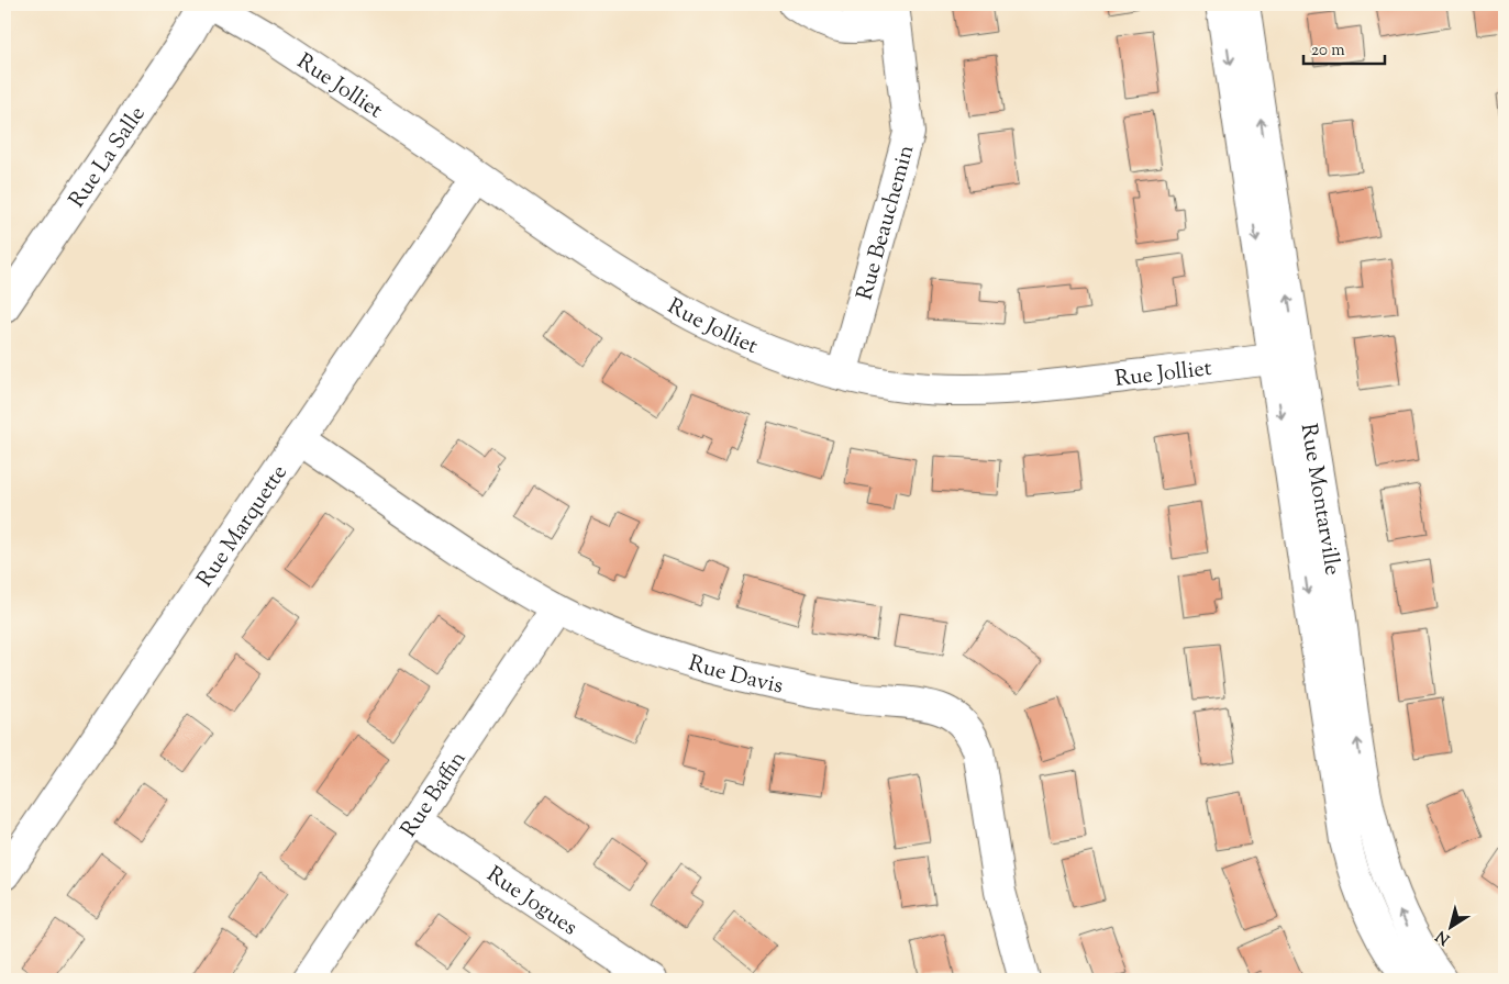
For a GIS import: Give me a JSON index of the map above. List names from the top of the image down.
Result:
{
  "streets": {
    "street": [
      "Rue Jolliet",
      "Rue La Salle",
      "Rue Beauchemin",
      "Rue Montarville",
      "Rue Marquette",
      "Rue Davis",
      "Rue Baffin",
      "Rue Jogues"
    ]
  },
  "crossings": [
    ["Rue Jolliet", "Rue Beauchemin"],
    ["Rue Jolliet", "Rue Montarville"],
    ["Rue Jolliet", "Rue Marquette"],
    ["Rue Marquette", "Rue Davis"],
    ["Rue Davis", "Rue Baffin"],
    ["Rue Baffin", "Rue Jogues"]
  ],
  "scale_bar": "20 m",
  "north": "bottom left"
}
